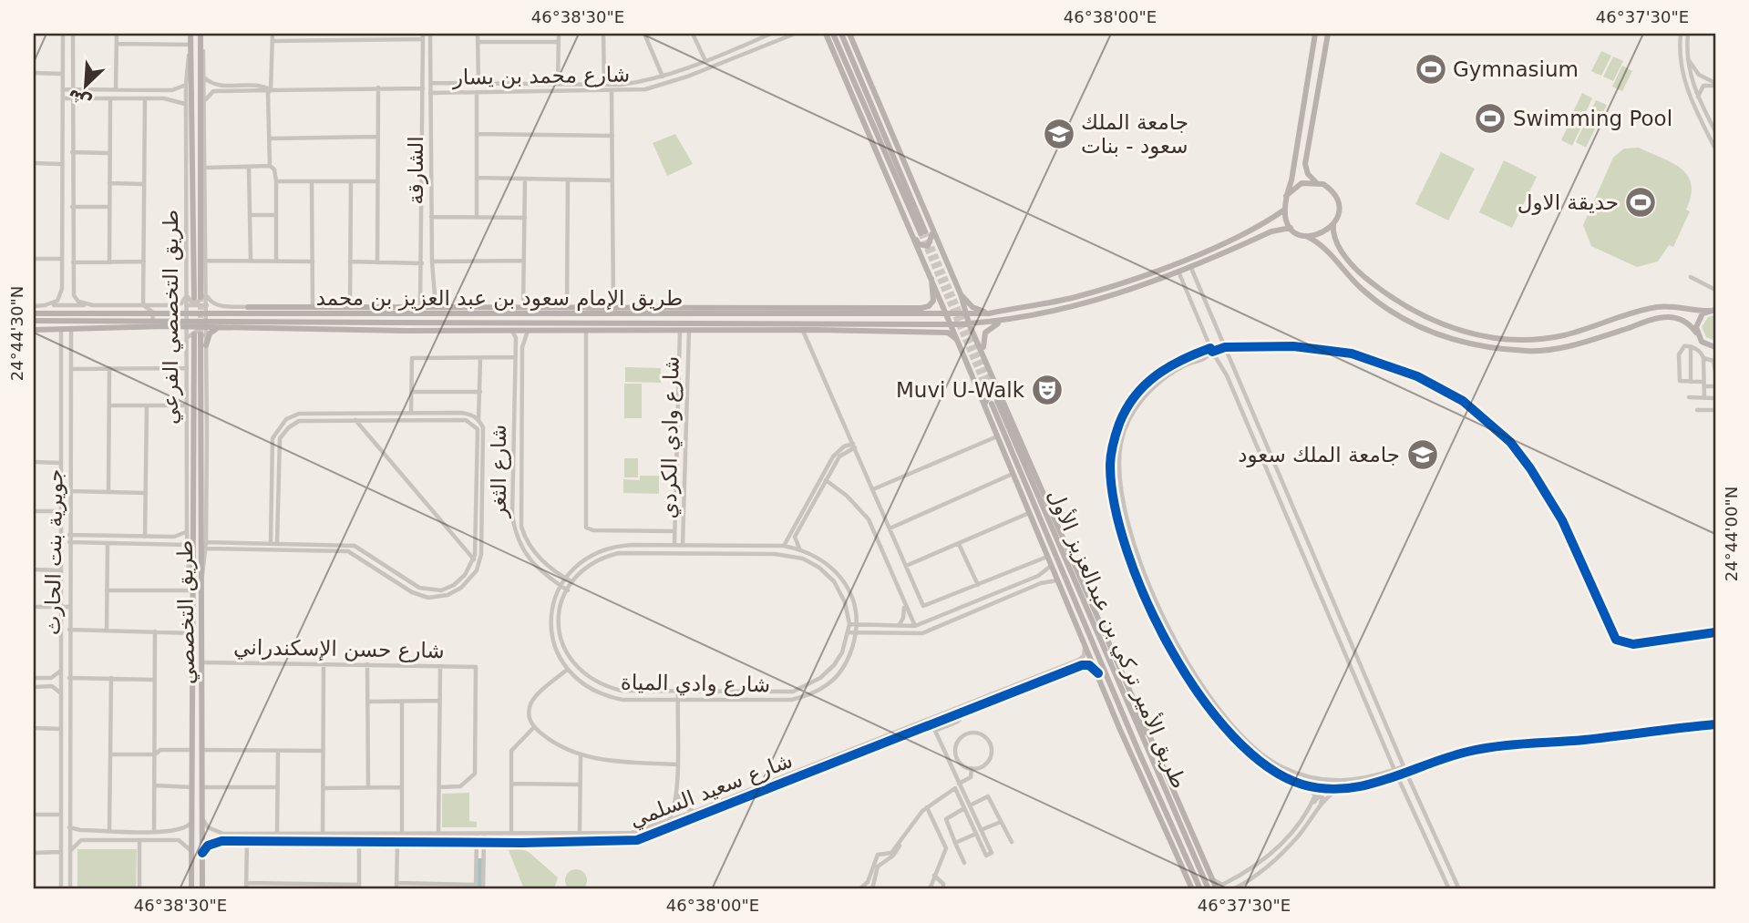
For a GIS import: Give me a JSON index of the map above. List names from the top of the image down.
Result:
{
  "streets": {
    "main road": ["طريق الإمام سعود بن عبد العزيز بن محمد", "طريق التخصصي", "طريق الأمير تركي بن عبدالعزيز الأول"],
    "street": [
      "شارع محمد بن يسار",
      "الشارقة",
      "طريق التخصصي الفرعي",
      "شارع وادي الكردي",
      "شارع الثغر",
      "جويرية بنت الحارث",
      "شارع حسن الإسكندراني",
      "شارع وادي المياة",
      "شارع سعيد السلمي"
    ]
  },
  "crossings": [
    ["شارع محمد بن يسار", "الشارقة"],
    ["شارع محمد بن يسار", "طريق التخصصي الفرعي"],
    ["طريق التخصصي الفرعي", "طريق التخصصي"],
    ["شارع الثغر", "شارع وادي المياة"],
    ["طريق التخصصي", "شارع حسن الإسكندراني"]
  ],
  "places": {
    "sports": ["Gymnasium", "Swimming Pool", "حديقة الاول"],
    "school or university": ["جامعة الملك سعود - بنات", "جامعة الملك سعود"],
    "theatre": ["Muvi U-Walk"]
  },
  "north": "bottom left",
  "coordinates": [
    "46°38'30\"E",
    "46°38'00\"E",
    "46°37'30\"E",
    "24°44'30\"N",
    "24°44'00\"N"
  ]
}
